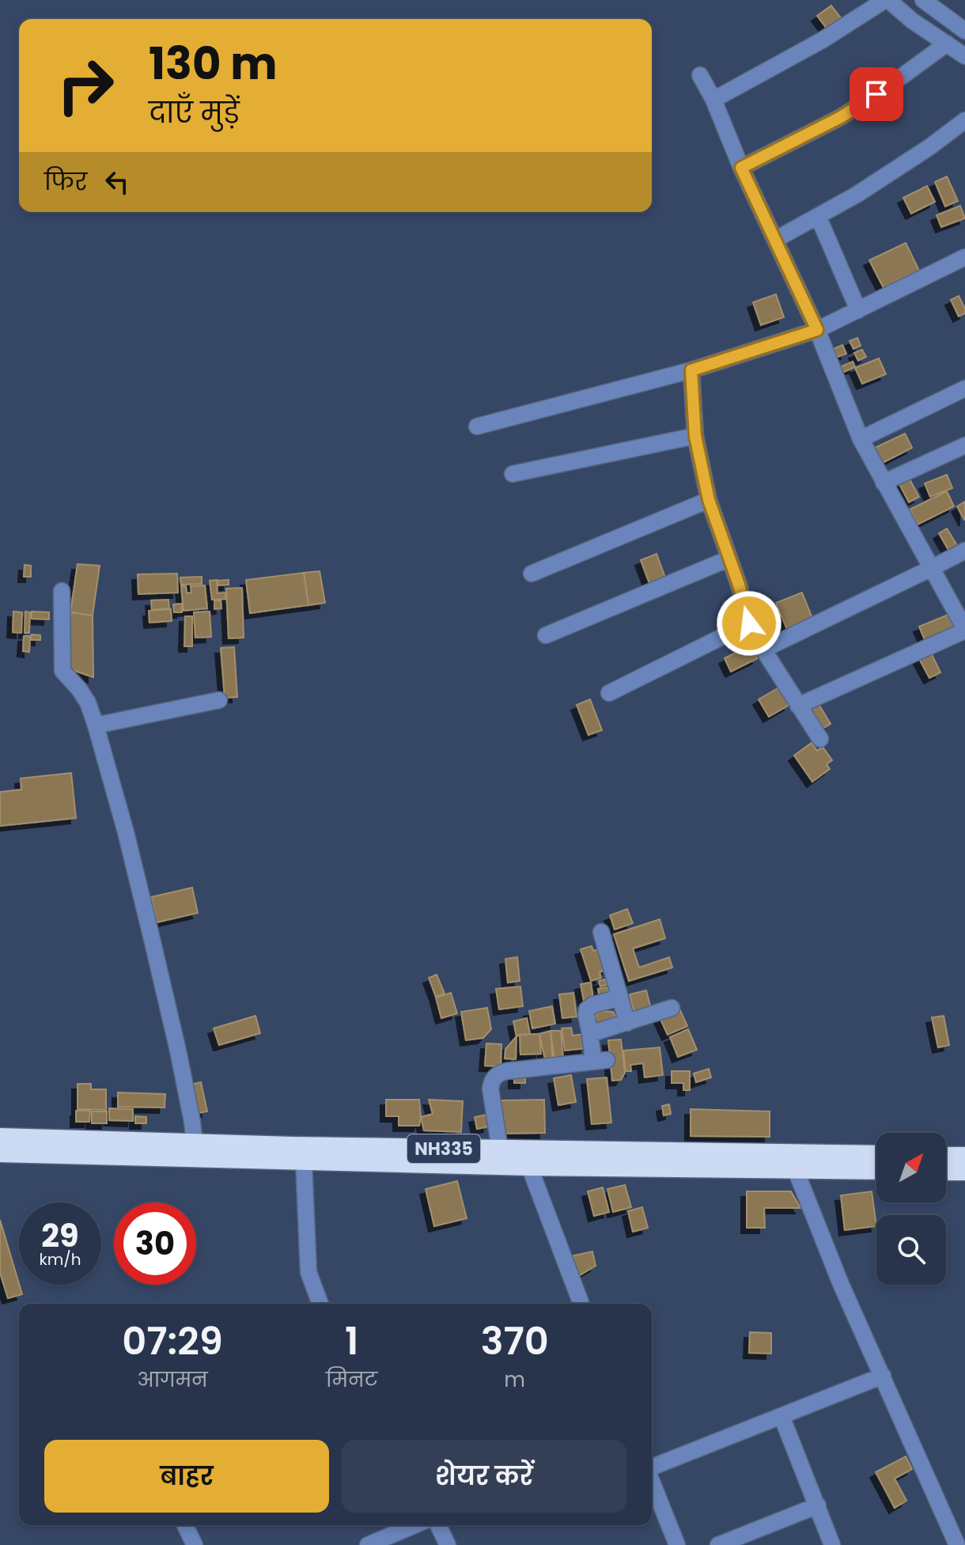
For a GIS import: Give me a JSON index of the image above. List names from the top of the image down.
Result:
{
  "streets": {
    "highway": ["NH335"]
  },
  "north": "top right",
  "page": {
    "turn": ["130 m", "दाएँ मुड़ें"],
    "then": "फिर",
    "speed": "29 km/h",
    "limit": "30",
    "eta": [
      "07:29",
      "आगमन",
      "1",
      "मिनट",
      "370",
      "m"
    ],
    "buttons": ["बाहर", "शेयर करें"]
  }
}
